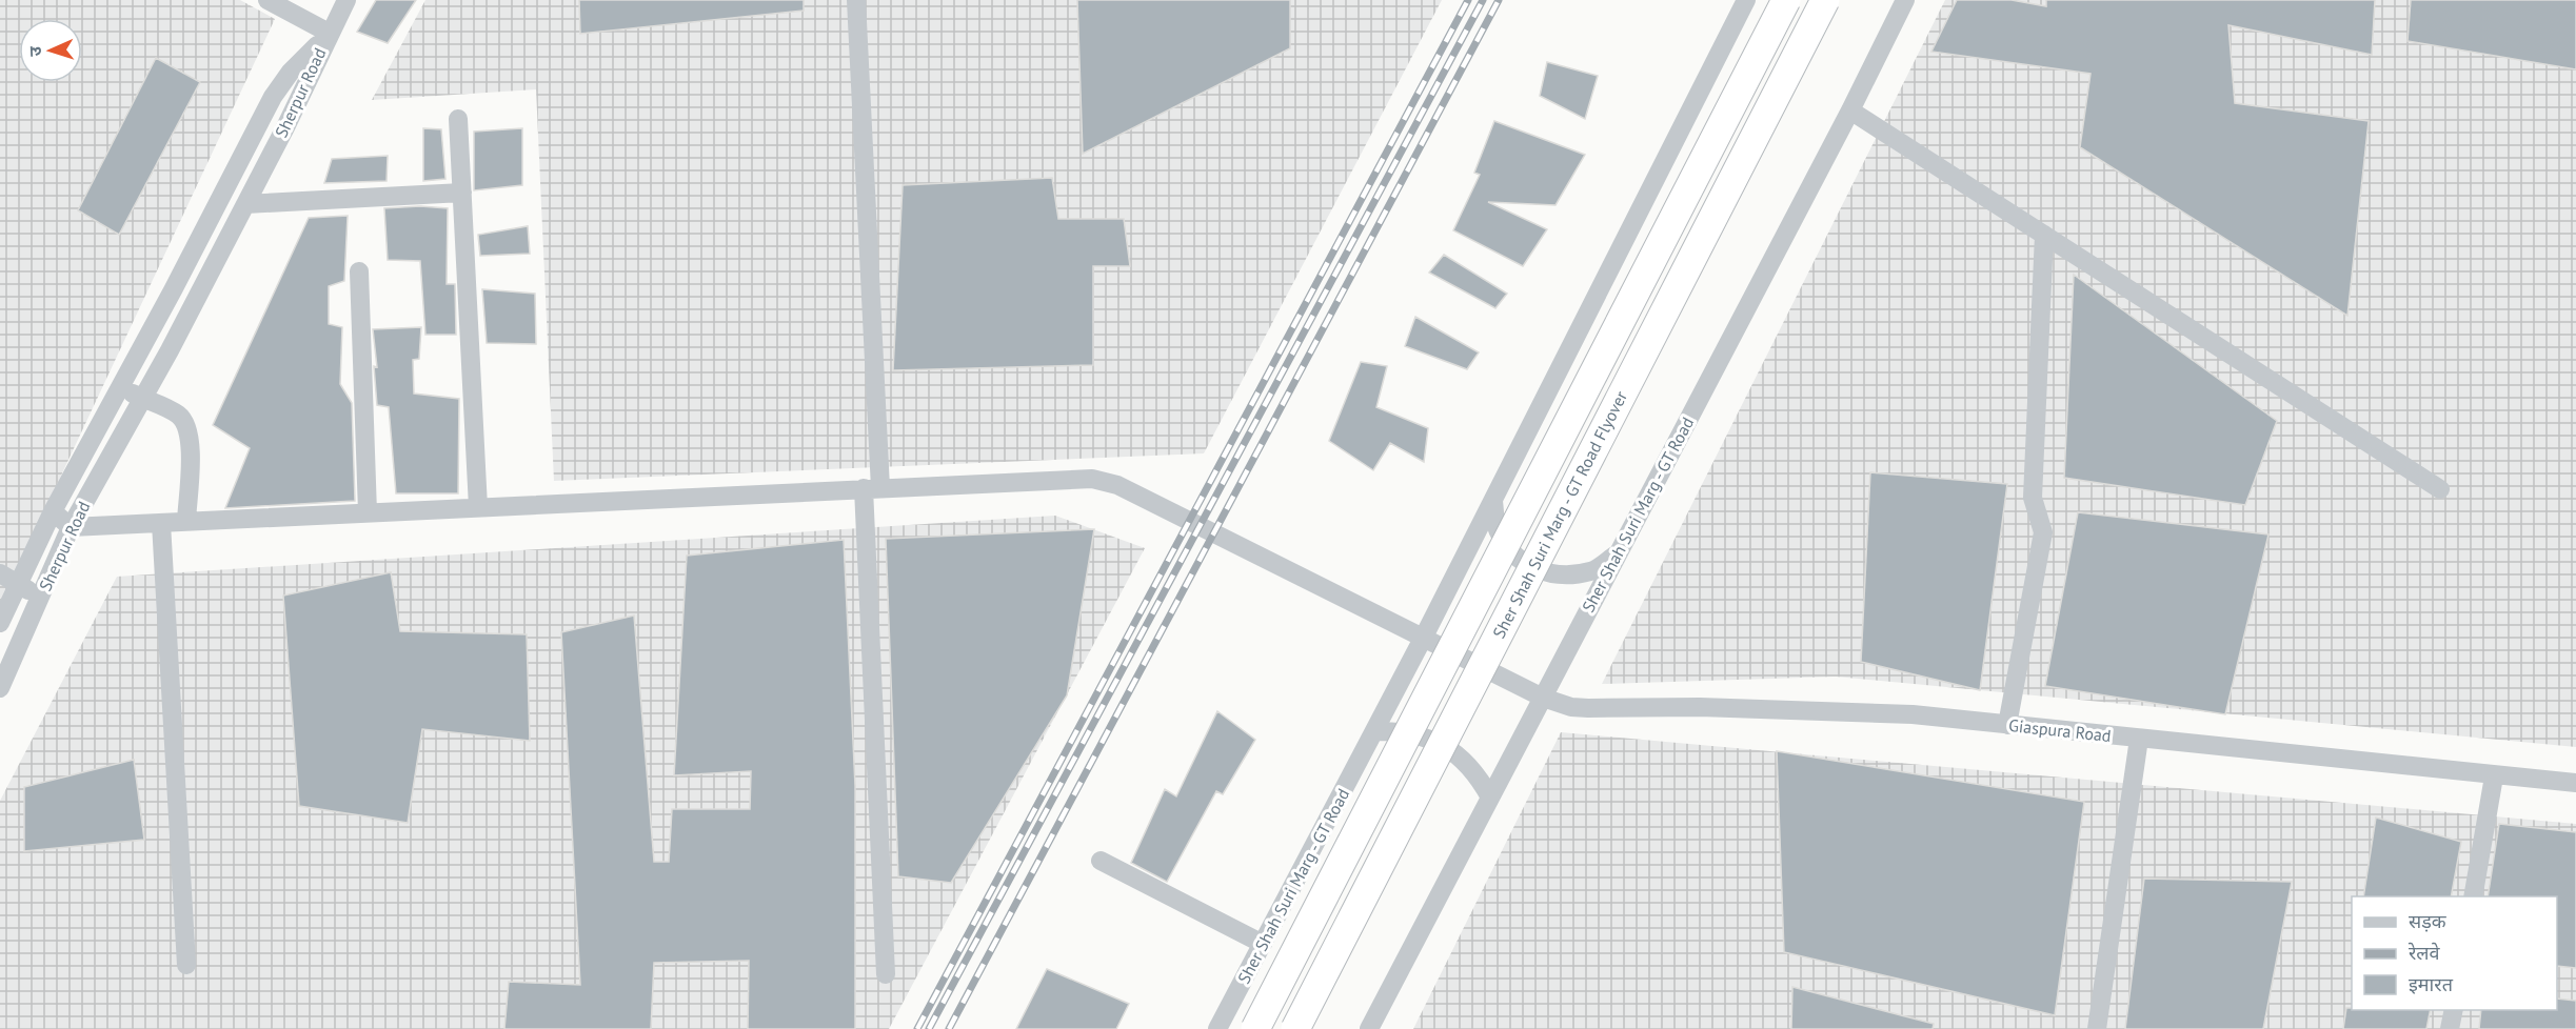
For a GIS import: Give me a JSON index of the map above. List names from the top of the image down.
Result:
{
  "streets": {
    "highway": ["Sher Shah Suri Marg - GT Road Flyover"],
    "street": ["Sherpur Road", "Sher Shah Suri Marg - GT Road", "Giaspura Road"]
  },
  "crossings": [
    ["Sherpur Road", "Giaspura Road"],
    ["Sher Shah Suri Marg - GT Road", "Giaspura Road"]
  ],
  "legend": ["सड़क", "रेलवे", "इमारत"],
  "north": "left"
}
